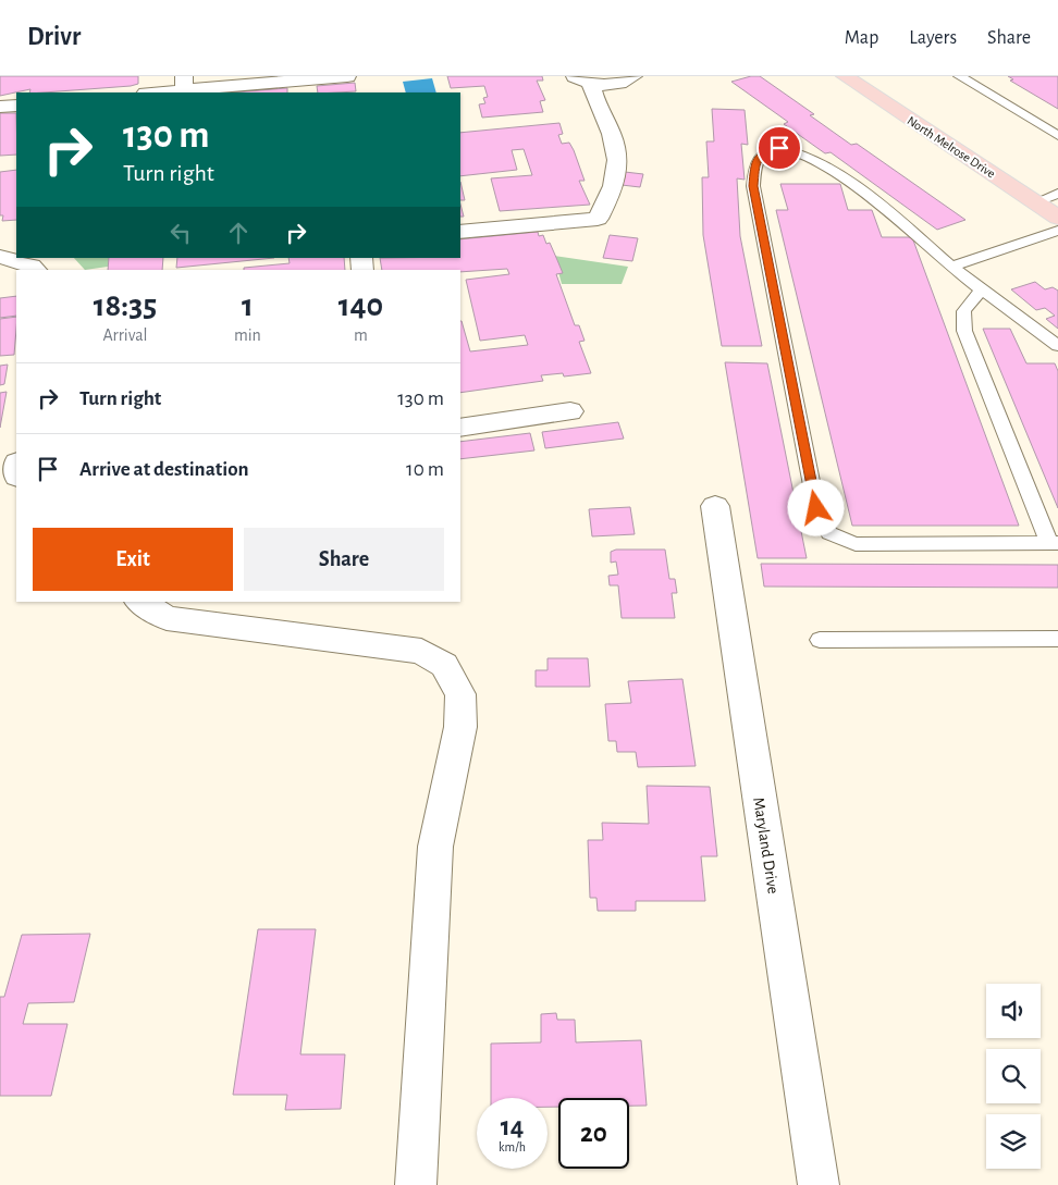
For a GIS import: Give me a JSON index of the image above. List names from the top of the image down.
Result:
{
  "streets": {
    "main road": ["North Melrose Drive"],
    "street": ["Maryland Drive"]
  },
  "page": {
    "header": "Drivr",
    "nav": ["Map", "Layers", "Share"],
    "turn": ["130 m", "Turn right"],
    "eta": [
      "18:35",
      "Arrival",
      "1",
      "min",
      "140",
      "m"
    ],
    "list": [
      {
        "name": "Turn right",
        "value": "130 m"
      },
      {
        "name": "Arrive at destination",
        "value": "10 m"
      }
    ],
    "buttons": ["Exit", "Share"],
    "speed": "14 km/h",
    "limit": "20"
  }
}
